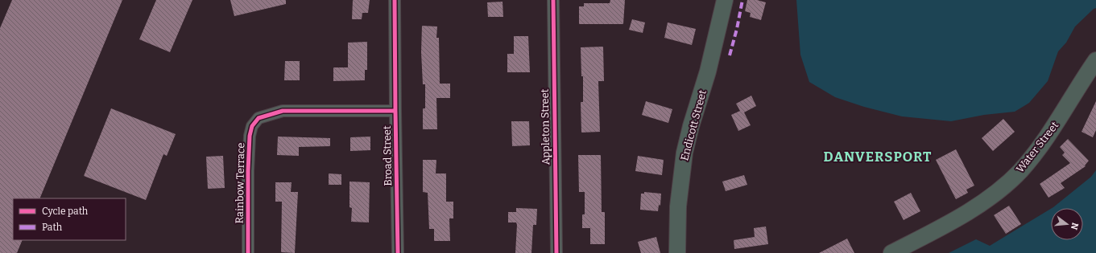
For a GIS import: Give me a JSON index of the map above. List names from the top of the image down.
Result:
{
  "streets": {
    "main road": ["Endicott Street", "Water Street"],
    "street": ["Appleton Street", "Broad Street", "Rainbow Terrace"]
  },
  "crossings": [
    ["Broad Street", "Rainbow Terrace"]
  ],
  "districts": ["DANVERSPORT"],
  "legend": ["Cycle path", "Path"],
  "north": "right"
}
